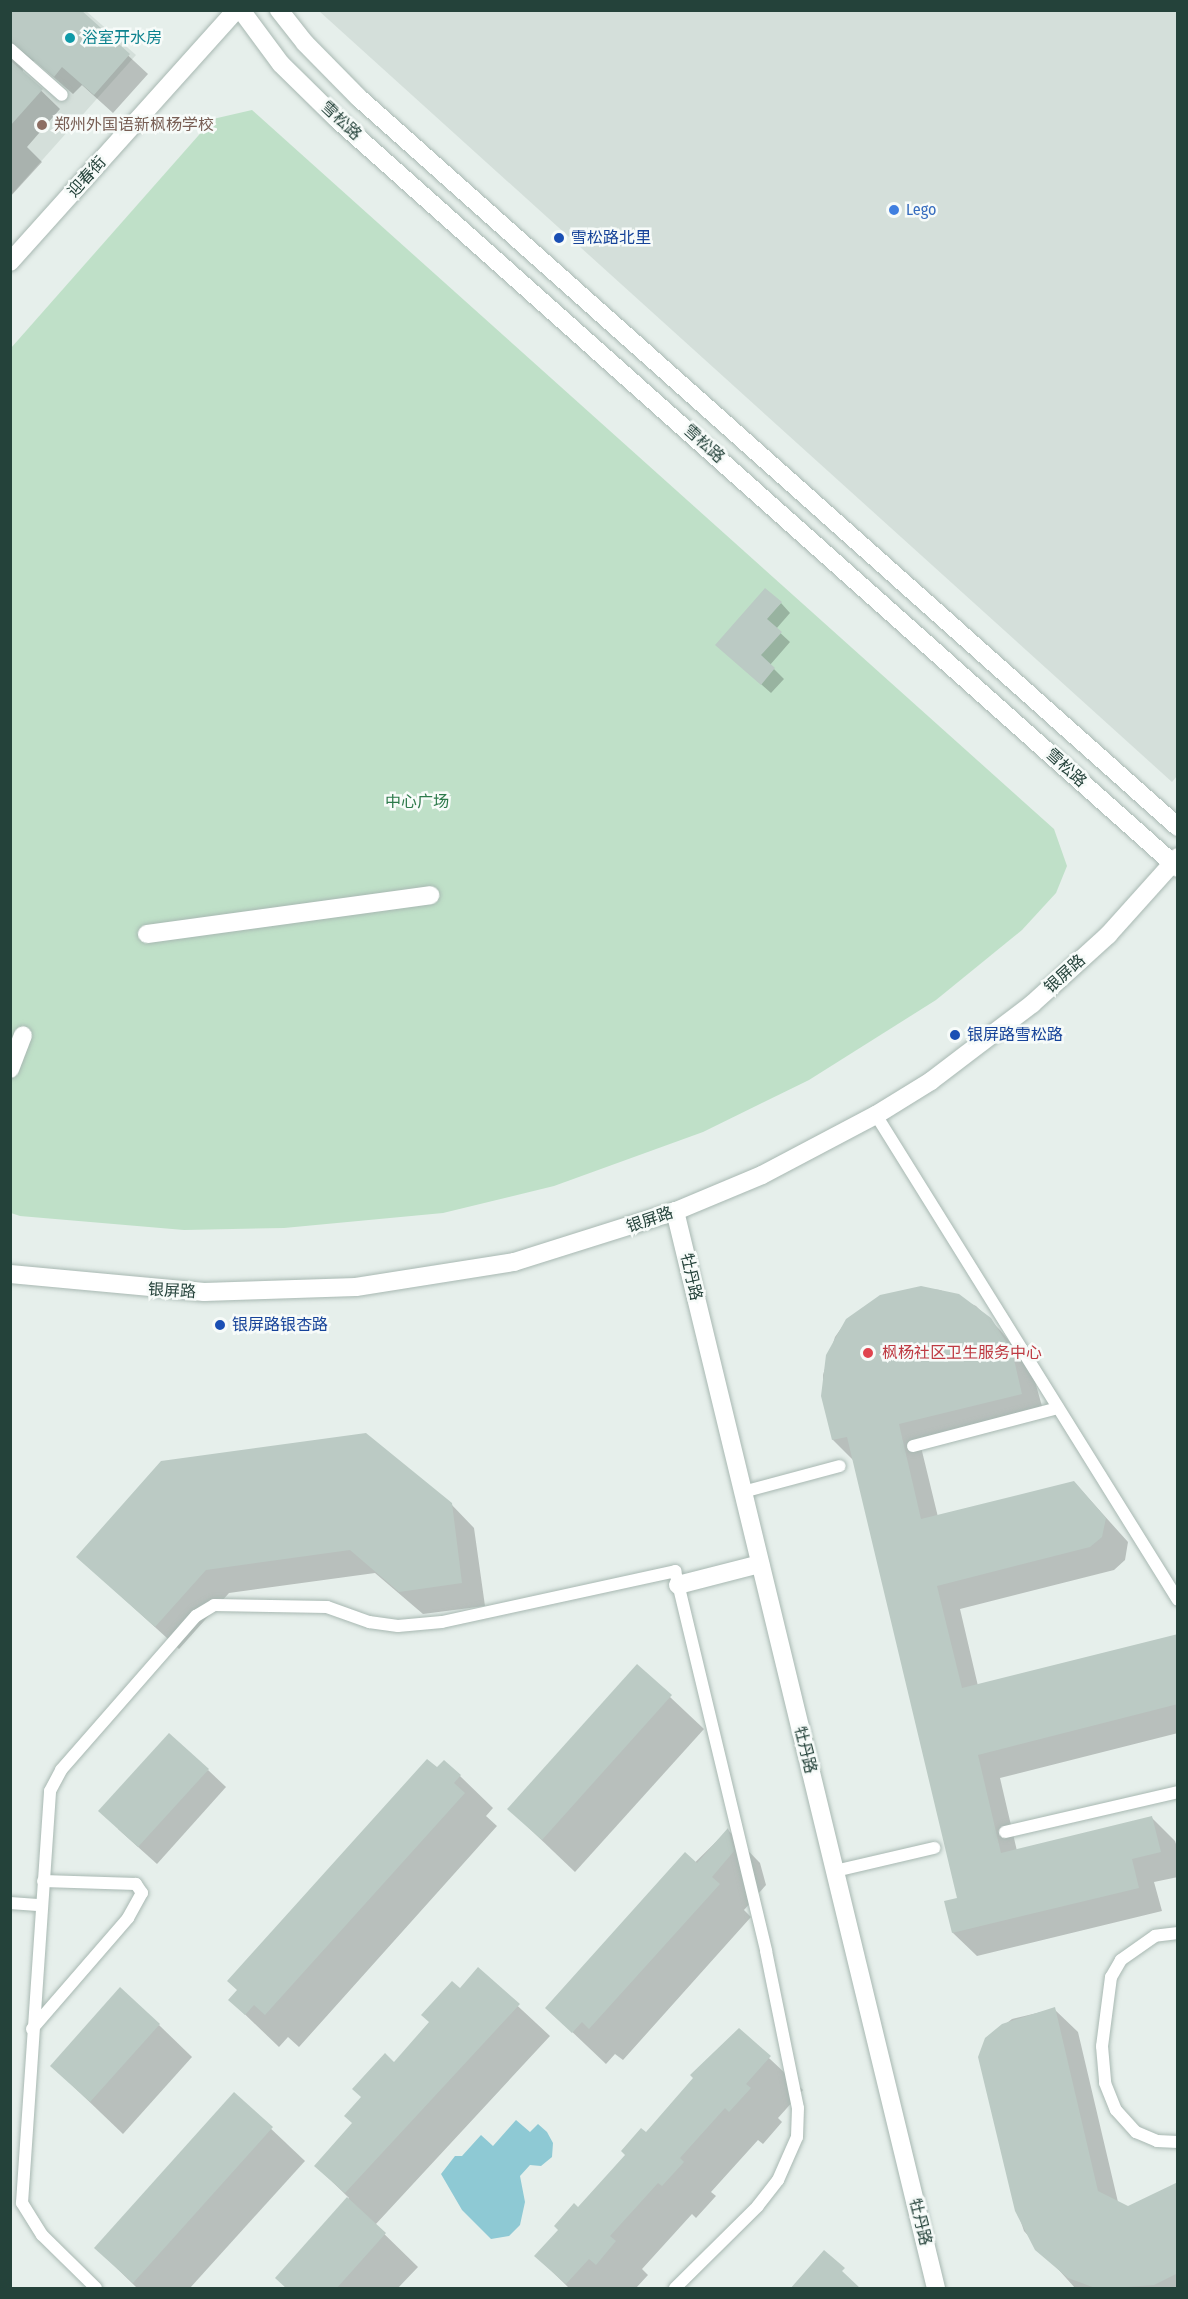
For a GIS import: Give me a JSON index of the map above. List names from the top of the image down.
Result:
{
  "streets": {
    "street": [
      "雪松路",
      "迎春街",
      "银屏路",
      "牡丹路"
    ]
  },
  "crossings": [
    ["雪松路", "银屏路"],
    ["银屏路", "牡丹路"]
  ],
  "parks": ["中心广场"],
  "places": [
    "浴室开水房",
    "郑州外国语新枫杨学校",
    "Lego",
    "雪松路北里",
    "银屏路雪松路",
    "银屏路银杏路",
    "枫杨社区卫生服务中心"
  ]
}
